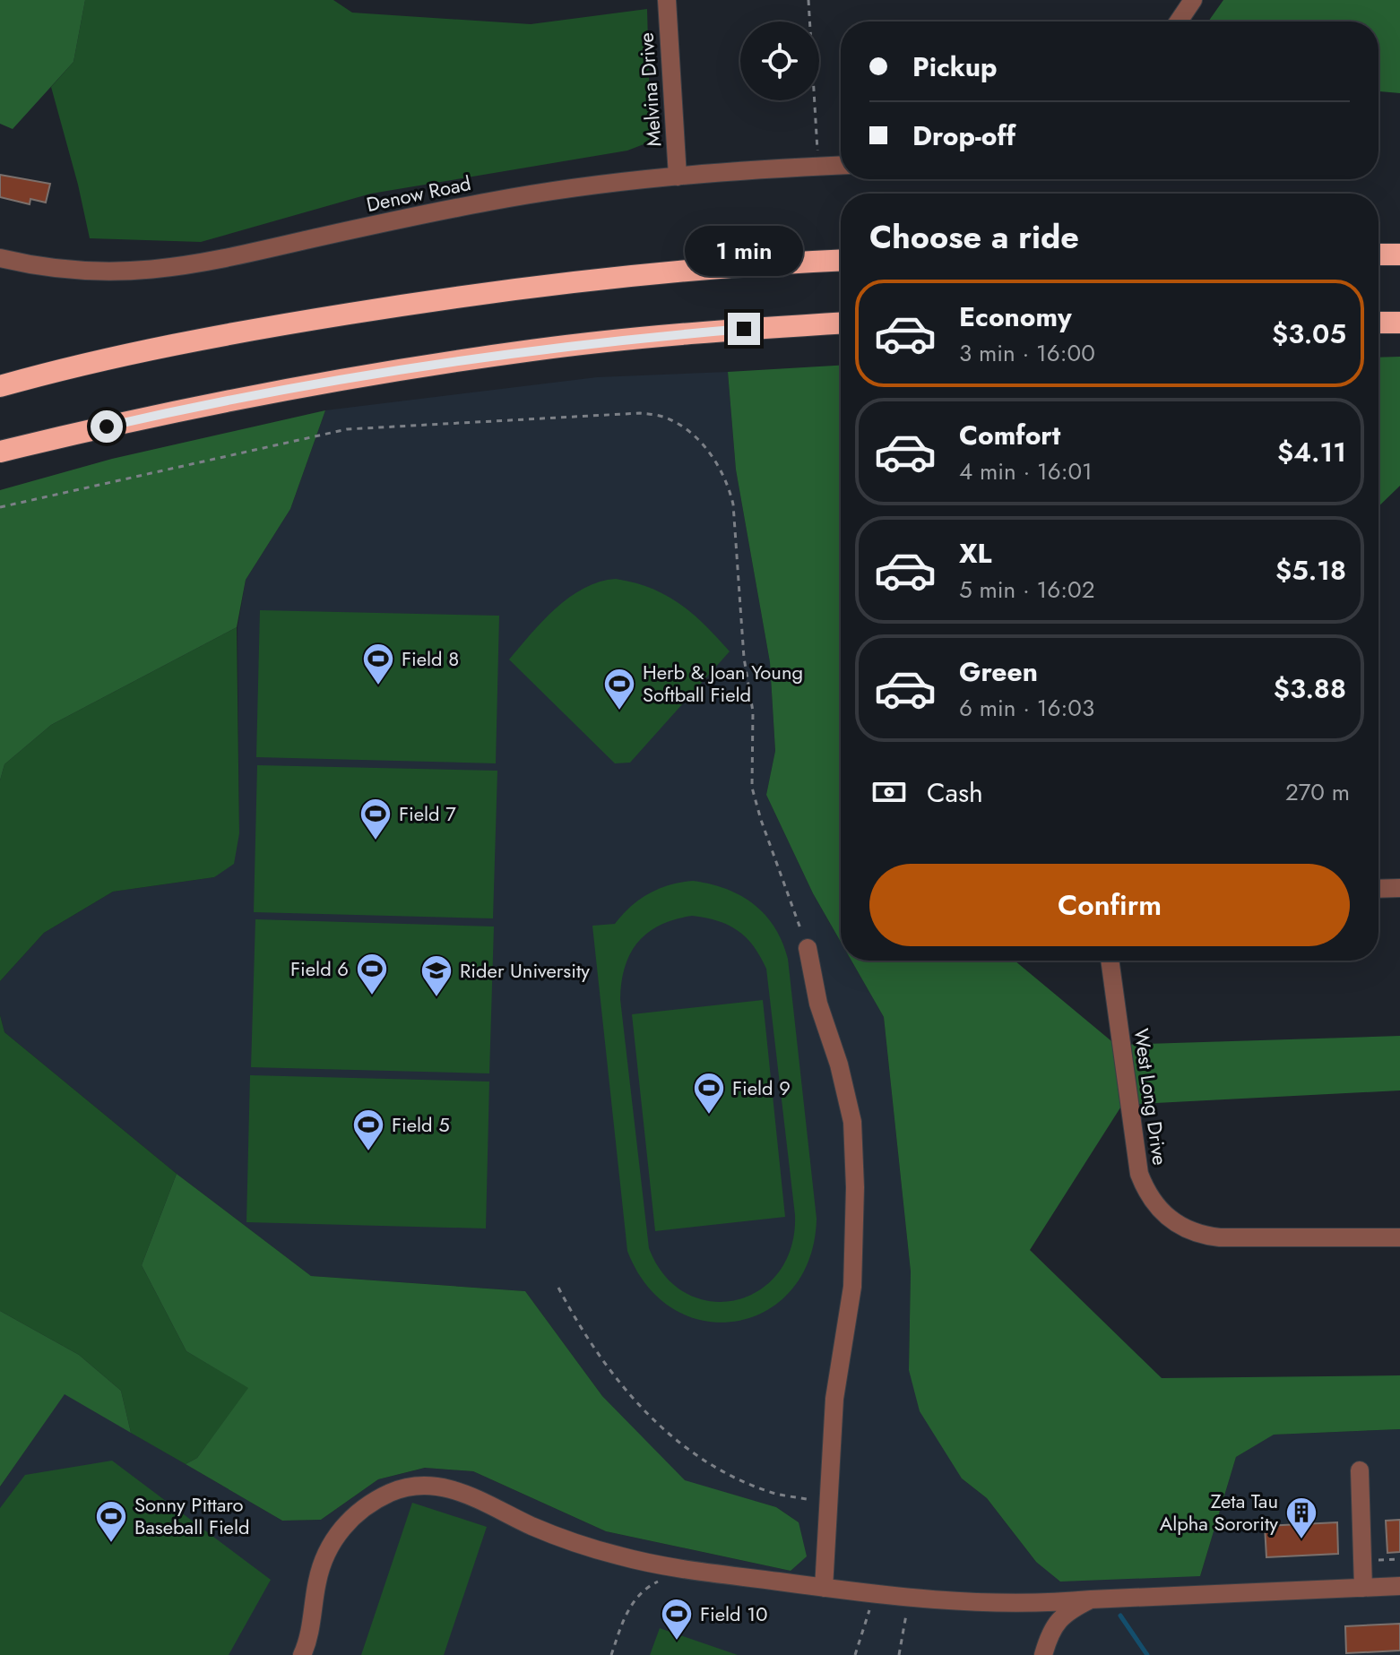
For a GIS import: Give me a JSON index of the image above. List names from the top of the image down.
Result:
{
  "streets": {
    "street": ["Melvina Drive", "Denow Road", "West Long Drive"]
  },
  "crossings": [
    ["Melvina Drive", "Denow Road"]
  ],
  "places": {
    "sports": [
      "Field 8",
      "Herb & Joan Young Softball Field",
      "Field 7",
      "Field 6",
      "Field 9",
      "Field 5",
      "Sonny Pittaro Baseball Field",
      "Field 10"
    ],
    "school or university": ["Rider University"],
    "building": ["Zeta Tau Alpha Sorority"]
  },
  "page": {
    "banner": ["Pickup", "Drop-off"],
    "heading": "Choose a ride",
    "bubble": "1 min",
    "list": [
      {
        "name": "Economy",
        "note": "3 min · 16:00",
        "value": "$3.05"
      },
      {
        "name": "Comfort",
        "note": "4 min · 16:01",
        "value": "$4.11"
      },
      {
        "name": "XL",
        "note": "5 min · 16:02",
        "value": "$5.18"
      },
      {
        "name": "Green",
        "note": "6 min · 16:03",
        "value": "$3.88"
      }
    ],
    "pay": ["Cash", "270 m"],
    "buttons": "Confirm"
  }
}
